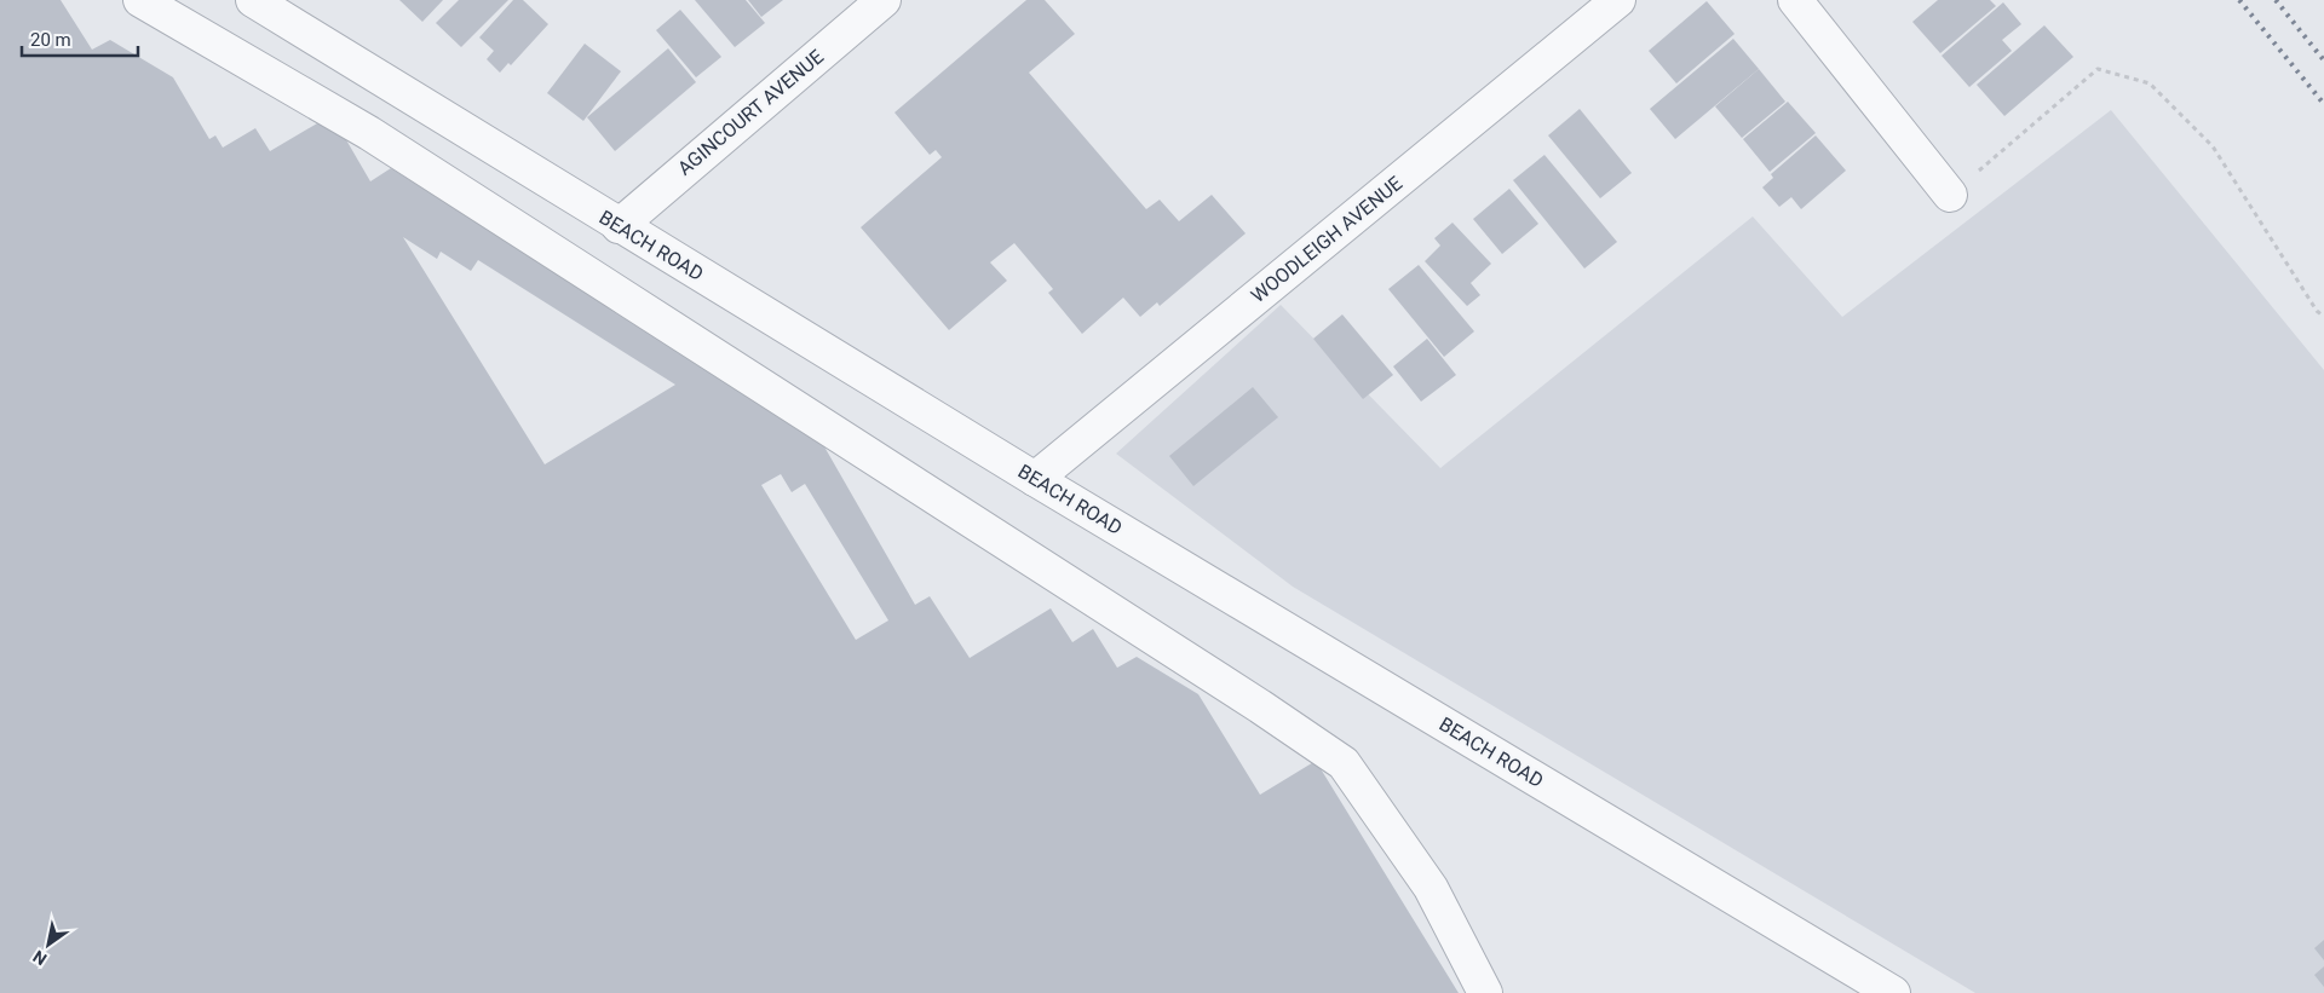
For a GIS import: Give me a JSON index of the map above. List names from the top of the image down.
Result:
{
  "streets": {
    "street": ["AGINCOURT AVENUE", "WOODLEIGH AVENUE", "BEACH ROAD"]
  },
  "crossings": [
    ["AGINCOURT AVENUE", "BEACH ROAD"],
    ["WOODLEIGH AVENUE", "BEACH ROAD"]
  ],
  "scale_bar": "20 m",
  "north": "bottom left"
}
